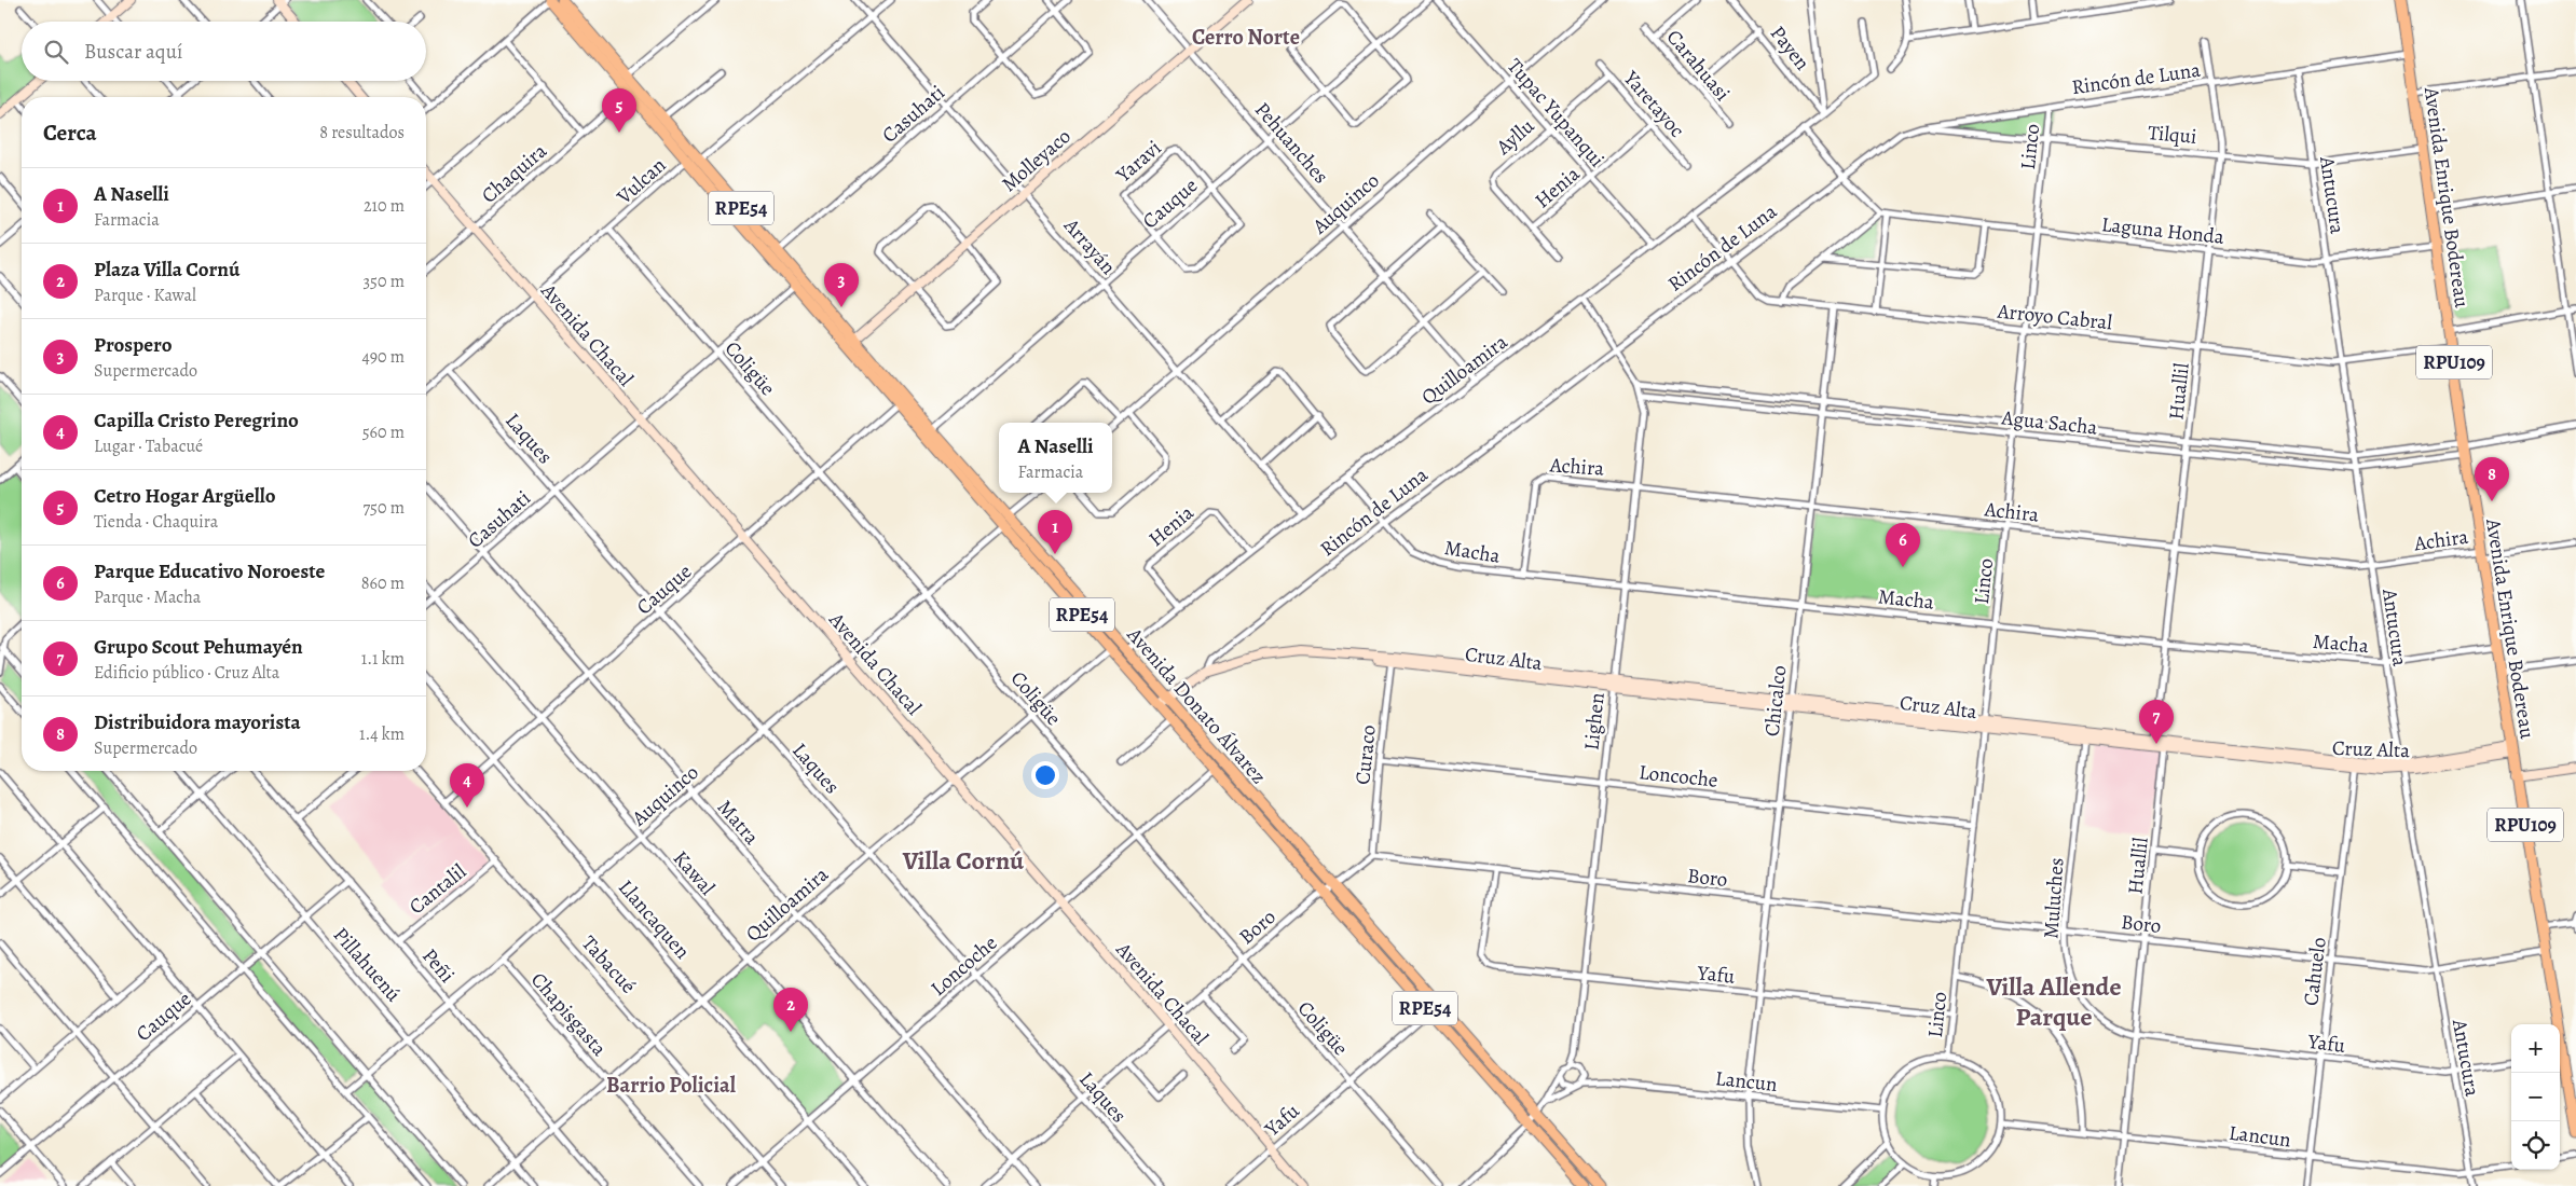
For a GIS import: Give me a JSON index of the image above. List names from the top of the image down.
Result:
{
  "streets": {
    "main road": [
      "Rincón de Luna",
      "Molleyaco",
      "Avenida Enrique Bodereau",
      "RPE54",
      "Avenida Chacal",
      "RPU109",
      "Cruz Alta",
      "Avenida Donato Álvarez"
    ],
    "street": [
      "Payen",
      "Carahuasi",
      "Yaretayoc",
      "Tupac Yupanqui",
      "Casuhati",
      "Tilqui",
      "Ayllu",
      "Pehuanches",
      "Linco",
      "Yaravi",
      "Chaquira",
      "Vulcan",
      "Henia",
      "Antucura",
      "Cauque",
      "Auquinco",
      "Laguna Honda",
      "Arrayán",
      "Arroyo Cabral",
      "Coligüe",
      "Quilloamira",
      "Huallil",
      "Agua Sacha",
      "Laques",
      "Achira",
      "Macha",
      "Chicalco",
      "Lighen",
      "Curaco",
      "Loncoche",
      "Matra",
      "Kawal",
      "Boro",
      "Cantalil",
      "Muluches",
      "Llancaquen",
      "Pillahuenú",
      "Tabacué",
      "Peñi",
      "Cahuelo",
      "Yafu",
      "Chapisgasta",
      "Lancun"
    ]
  },
  "crossings": [
    ["Payen", "Quilloamira"],
    ["Rincón de Luna", "Tilqui"],
    ["Rincón de Luna", "Linco"],
    ["Rincón de Luna", "Antucura"],
    ["Rincón de Luna", "Avenida Enrique Bodereau"],
    ["Rincón de Luna", "Arroyo Cabral"],
    ["Rincón de Luna", "Huallil"],
    ["Rincón de Luna", "Macha"],
    ["Rincón de Luna", "Cruz Alta"],
    ["Rincón de Luna", "Avenida Donato Álvarez"],
    ["Yaretayoc", "Ayllu"],
    ["Yaretayoc", "Henia"],
    ["Tupac Yupanqui", "Ayllu"],
    ["Tupac Yupanqui", "Henia"],
    ["Tupac Yupanqui", "Auquinco"],
    ["Tupac Yupanqui", "Quilloamira"],
    ["Casuhati", "Arrayán"],
    ["Casuhati", "Avenida Chacal"],
    ["Casuhati", "Coligüe"],
    ["Casuhati", "Laques"],
    ["Casuhati", "Avenida Donato Álvarez"],
    ["Casuhati", "Matra"],
    ["Casuhati", "Kawal"],
    ["Tilqui", "Linco"],
    ["Tilqui", "Antucura"],
    ["Tilqui", "Avenida Enrique Bodereau"],
    ["Tilqui", "Huallil"],
    ["Ayllu", "Henia"],
    ["Pehuanches", "Molleyaco"],
    ["Pehuanches", "Cauque"],
    ["Pehuanches", "Auquinco"],
    ["Pehuanches", "Quilloamira"],
    ["Linco", "Laguna Honda"],
    ["Linco", "Arroyo Cabral"],
    ["Linco", "Agua Sacha"],
    ["Linco", "Achira"],
    ["Linco", "Macha"],
    ["Linco", "Cruz Alta"],
    ["Linco", "Loncoche"],
    ["Linco", "Boro"],
    ["Linco", "Yafu"],
    ["Linco", "Lancun"],
    ["Molleyaco", "Arrayán"],
    ["Molleyaco", "Avenida Donato Álvarez"],
    ["Yaravi", "Cauque"],
    ["Chaquira", "Avenida Chacal"],
    ["Chaquira", "Avenida Donato Álvarez"],
    ["Vulcan", "Avenida Chacal"],
    ["Vulcan", "Coligüe"],
    ["Vulcan", "Laques"],
    ["Vulcan", "Avenida Donato Álvarez"],
    ["Henia", "Quilloamira"],
    ["Antucura", "Laguna Honda"],
    ["Antucura", "Arroyo Cabral"],
    ["Antucura", "Agua Sacha"],
    ["Antucura", "Achira"],
    ["Antucura", "Macha"],
    ["Antucura", "Cruz Alta"],
    ["Antucura", "Boro"],
    ["Antucura", "Yafu"],
    ["Antucura", "Lancun"],
    ["Avenida Enrique Bodereau", "Laguna Honda"],
    ["Avenida Enrique Bodereau", "Arroyo Cabral"],
    ["Avenida Enrique Bodereau", "Agua Sacha"],
    ["Avenida Enrique Bodereau", "Achira"],
    ["Avenida Enrique Bodereau", "Macha"],
    ["Avenida Enrique Bodereau", "Cruz Alta"],
    ["Avenida Enrique Bodereau", "Boro"],
    ["Cauque", "Arrayán"],
    ["Cauque", "Avenida Chacal"],
    ["Cauque", "Coligüe"],
    ["Cauque", "Laques"],
    ["Cauque", "Avenida Donato Álvarez"],
    ["Cauque", "Matra"],
    ["Cauque", "Kawal"],
    ["Cauque", "Llancaquen"],
    ["Cauque", "Pillahuenú"],
    ["Cauque", "Tabacué"],
    ["Cauque", "Peñi"],
    ["Auquinco", "Arrayán"],
    ["Auquinco", "Avenida Chacal"],
    ["Auquinco", "Coligüe"],
    ["Auquinco", "Laques"],
    ["Auquinco", "Avenida Donato Álvarez"],
    ["Auquinco", "Matra"],
    ["Auquinco", "Kawal"],
    ["Auquinco", "Llancaquen"],
    ["Auquinco", "Pillahuenú"],
    ["Auquinco", "Tabacué"],
    ["Auquinco", "Peñi"],
    ["Auquinco", "Chapisgasta"],
    ["Laguna Honda", "Huallil"],
    ["Arrayán", "Quilloamira"],
    ["Arroyo Cabral", "Quilloamira"],
    ["Arroyo Cabral", "Huallil"],
    ["Arroyo Cabral", "Chicalco"],
    ["Avenida Chacal", "Quilloamira"],
    ["Avenida Chacal", "Loncoche"],
    ["Avenida Chacal", "Boro"],
    ["Avenida Chacal", "Yafu"],
    ["Coligüe", "Quilloamira"],
    ["Coligüe", "Loncoche"],
    ["Coligüe", "Boro"],
    ["Coligüe", "Yafu"],
    ["Quilloamira", "Laques"],
    ["Quilloamira", "Macha"],
    ["Quilloamira", "Avenida Donato Álvarez"],
    ["Quilloamira", "Matra"],
    ["Quilloamira", "Kawal"],
    ["Quilloamira", "Llancaquen"],
    ["Quilloamira", "Pillahuenú"],
    ["Quilloamira", "Tabacué"],
    ["Quilloamira", "Peñi"],
    ["Quilloamira", "Chapisgasta"],
    ["Huallil", "Agua Sacha"],
    ["Huallil", "Achira"],
    ["Huallil", "Macha"],
    ["Huallil", "Cruz Alta"],
    ["Huallil", "Boro"],
    ["Huallil", "Muluches"],
    ["Huallil", "Yafu"],
    ["Huallil", "Lancun"],
    ["Agua Sacha", "Chicalco"],
    ["Agua Sacha", "Lighen"],
    ["Laques", "Loncoche"],
    ["Laques", "Boro"],
    ["Achira", "Macha"],
    ["Achira", "Chicalco"],
    ["Achira", "Lighen"],
    ["Macha", "Chicalco"],
    ["Macha", "Lighen"],
    ["Cruz Alta", "Chicalco"],
    ["Cruz Alta", "Lighen"],
    ["Cruz Alta", "Curaco"],
    ["Cruz Alta", "Muluches"],
    ["Cruz Alta", "Cahuelo"],
    ["Chicalco", "Loncoche"],
    ["Chicalco", "Boro"],
    ["Chicalco", "Yafu"],
    ["Chicalco", "Lancun"],
    ["Avenida Donato Álvarez", "Loncoche"],
    ["Avenida Donato Álvarez", "Boro"],
    ["Avenida Donato Álvarez", "Yafu"],
    ["Avenida Donato Álvarez", "Lancun"],
    ["Lighen", "Loncoche"],
    ["Lighen", "Boro"],
    ["Lighen", "Yafu"],
    ["Lighen", "Lancun"],
    ["Curaco", "Loncoche"],
    ["Curaco", "Boro"],
    ["Loncoche", "Matra"],
    ["Loncoche", "Kawal"],
    ["Loncoche", "Llancaquen"],
    ["Loncoche", "Tabacué"],
    ["Matra", "Boro"],
    ["Boro", "Muluches"],
    ["Boro", "Cahuelo"],
    ["Boro", "Yafu"],
    ["Cantalil", "Tabacué"],
    ["Cantalil", "Peñi"],
    ["Muluches", "Yafu"],
    ["Cahuelo", "Yafu"],
    ["Cahuelo", "Lancun"]
  ],
  "districts": [
    "Cerro Norte",
    "Villa Cornú",
    "Villa Allende Parque",
    "Barrio Policial"
  ],
  "page": {
    "search": "Buscar aquí",
    "pins": [
      "5",
      "3",
      "8",
      "1",
      "6",
      "7",
      "4",
      "2"
    ],
    "heading": ["Cerca", "8 resultados"],
    "list": [
      {
        "mark": "1",
        "name": "A Naselli",
        "note": "Farmacia",
        "value": "210 m"
      },
      {
        "mark": "2",
        "name": "Plaza Villa Cornú",
        "note": "Parque · Kawal",
        "value": "350 m"
      },
      {
        "mark": "3",
        "name": "Prospero",
        "note": "Supermercado",
        "value": "490 m"
      },
      {
        "mark": "4",
        "name": "Capilla Cristo Peregrino",
        "note": "Lugar · Tabacué",
        "value": "560 m"
      },
      {
        "mark": "5",
        "name": "Cetro Hogar Argüello",
        "note": "Tienda · Chaquira",
        "value": "750 m"
      },
      {
        "mark": "6",
        "name": "Parque Educativo Noroeste",
        "note": "Parque · Macha",
        "value": "860 m"
      },
      {
        "mark": "7",
        "name": "Grupo Scout Pehumayén",
        "note": "Edificio público · Cruz Alta",
        "value": "1.1 km"
      },
      {
        "mark": "8",
        "name": "Distribuidora mayorista",
        "note": "Supermercado",
        "value": "1.4 km"
      }
    ],
    "popup": ["A Naselli", "Farmacia"],
    "map_buttons": ["+", "−"]
  }
}
